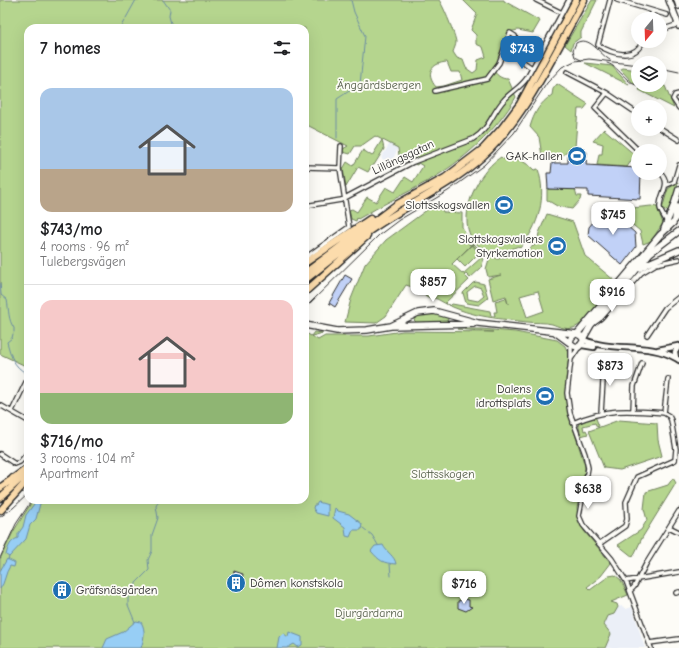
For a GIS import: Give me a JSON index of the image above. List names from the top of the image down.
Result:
{
  "streets": {
    "street": ["Lillängsgatan"]
  },
  "parks": ["Änggårdsbergen", "Slottsskogen", "Djurgårdarna"],
  "places": {
    "sports": [
      "GAK-hallen",
      "Slottsskogsvallen",
      "Slottskogsvallens Styrkemotion",
      "Dalens idrottsplats"
    ],
    "building": ["Dômen konstskola", "Gräfsnäsgården"]
  },
  "north": "bottom",
  "page": {
    "map_buttons": ["+", "−"],
    "heading": "7 homes",
    "price": [
      "$743",
      "$745",
      "$857",
      "$916",
      "$873",
      "$638",
      "$716"
    ],
    "list": [
      {
        "name": "$743/mo",
        "note": "4 rooms · 96 m² · Tulebergsvägen"
      },
      {
        "name": "$716/mo",
        "note": "3 rooms · 104 m² · Apartment"
      }
    ]
  }
}
